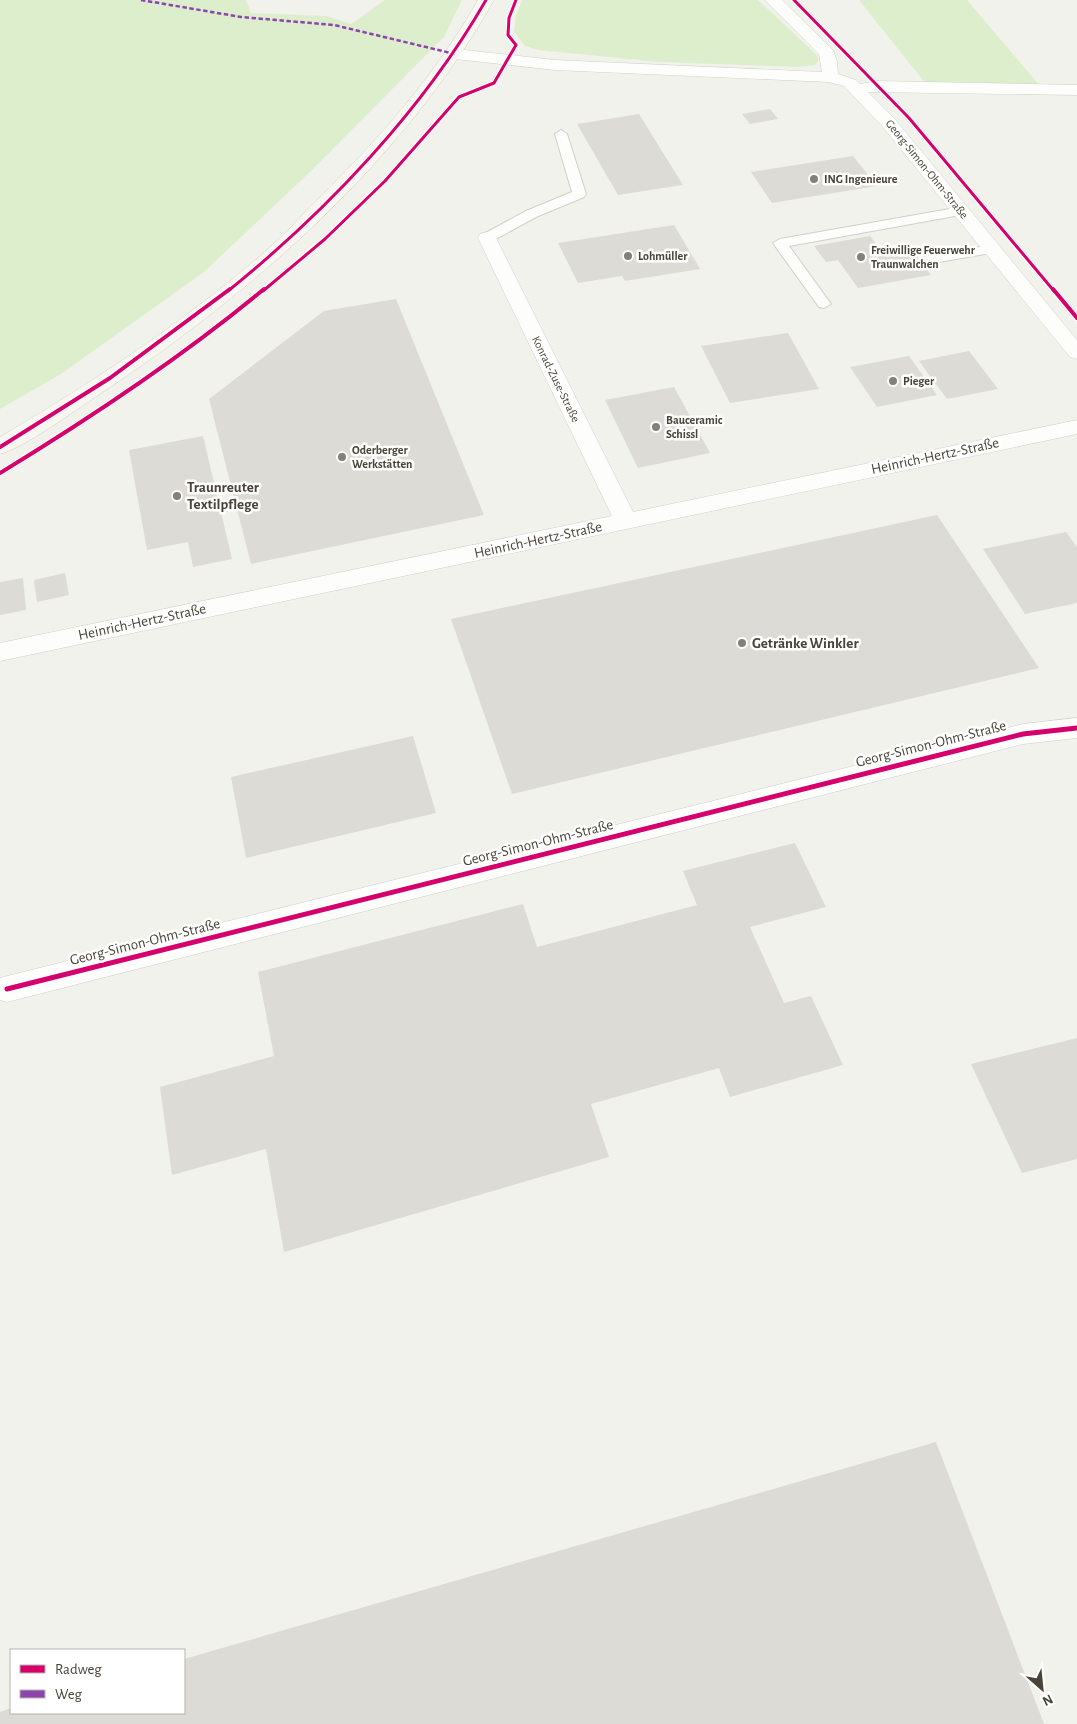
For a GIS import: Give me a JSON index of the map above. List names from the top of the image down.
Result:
{
  "streets": {
    "street": ["Georg-Simon-Ohm-Straße", "Konrad-Zuse-Straße", "Heinrich-Hertz-Straße"]
  },
  "crossings": [
    ["Konrad-Zuse-Straße", "Heinrich-Hertz-Straße"]
  ],
  "places": [
    "ING Ingenieure",
    "Lohmüller",
    "Freiwillige Feuerwehr Traunwalchen",
    "Pieger",
    "Bauceramic Schissl",
    "Oderberger Werkstätten",
    "Traunreuter Textilpflege",
    "Getränke Winkler"
  ],
  "legend": ["Radweg", "Weg"],
  "north": "bottom right"
}
